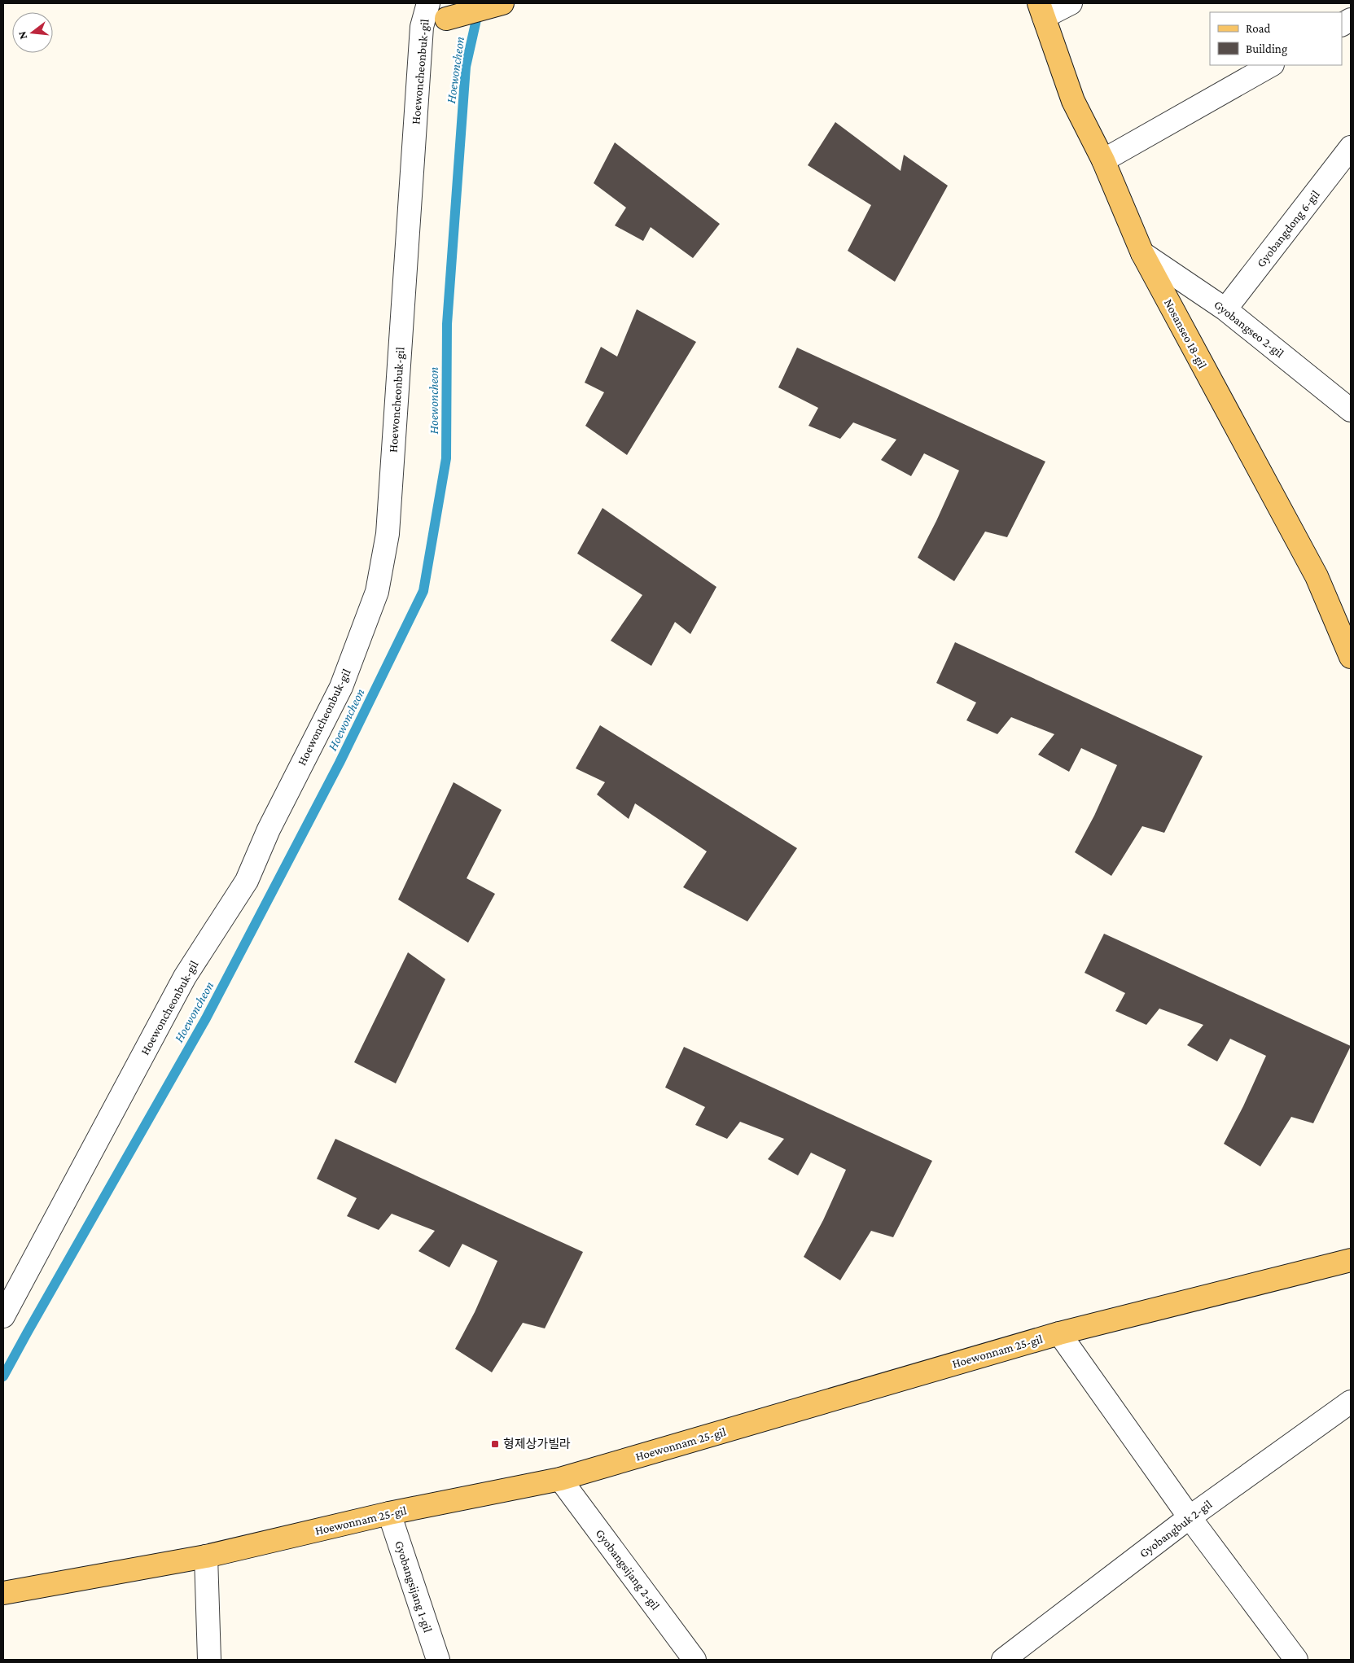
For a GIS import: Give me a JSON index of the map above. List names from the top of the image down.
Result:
{
  "streets": {
    "main road": ["Nosanseo 18-gil", "Hoewonnam 25-gil"],
    "street": [
      "Hoewoncheonbuk-gil",
      "Gyobangdong 6-gil",
      "Gyobangseo 2-gil",
      "Gyobangbuk 2-gil",
      "Gyobangsijang 2-gil",
      "Gyobangsijang 1-gil"
    ]
  },
  "crossings": [
    ["Gyobangdong 6-gil", "Gyobangseo 2-gil"],
    ["Gyobangseo 2-gil", "Nosanseo 18-gil"],
    ["Hoewonnam 25-gil", "Gyobangsijang 2-gil"],
    ["Hoewonnam 25-gil", "Gyobangsijang 1-gil"]
  ],
  "water": ["Hoewoncheon"],
  "places": {
    "transit": ["형제상가빌라"]
  },
  "legend": ["Road", "Building"],
  "north": "left"
}
